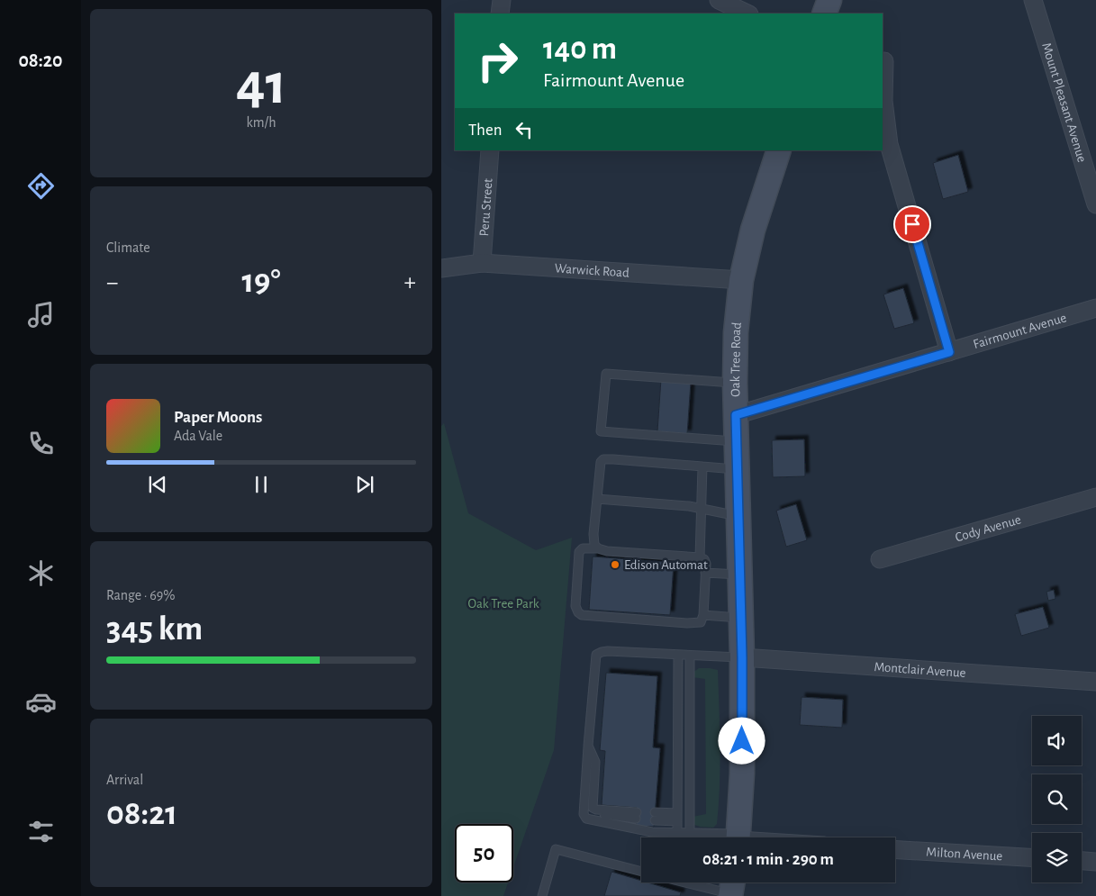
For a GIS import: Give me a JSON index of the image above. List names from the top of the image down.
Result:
{
  "streets": {
    "main road": ["Oak Tree Road"],
    "street": [
      "Mount Pleasant Avenue",
      "Peru Street",
      "Warwick Road",
      "Fairmount Avenue",
      "Cody Avenue",
      "Montclair Avenue",
      "Milton Avenue"
    ]
  },
  "crossings": [
    ["Peru Street", "Warwick Road"],
    ["Warwick Road", "Oak Tree Road"],
    ["Fairmount Avenue", "Oak Tree Road"],
    ["Oak Tree Road", "Montclair Avenue"]
  ],
  "parks": ["Oak Tree Park"],
  "places": ["Edison Automat"],
  "page": {
    "tabs": "08:20",
    "tile": [
      ["41", "km/h"],
      "Climate",
      ["Range · 69%", "345 km"],
      ["Arrival", "08:21"]
    ],
    "turn": ["140 m", "Fairmount Avenue"],
    "then": "Then",
    "heat": ["−", "19°", "+"],
    "song": ["Paper Moons", "Ada Vale"],
    "limit": "50",
    "trip": "08:21 · 1 min · 290 m"
  }
}
